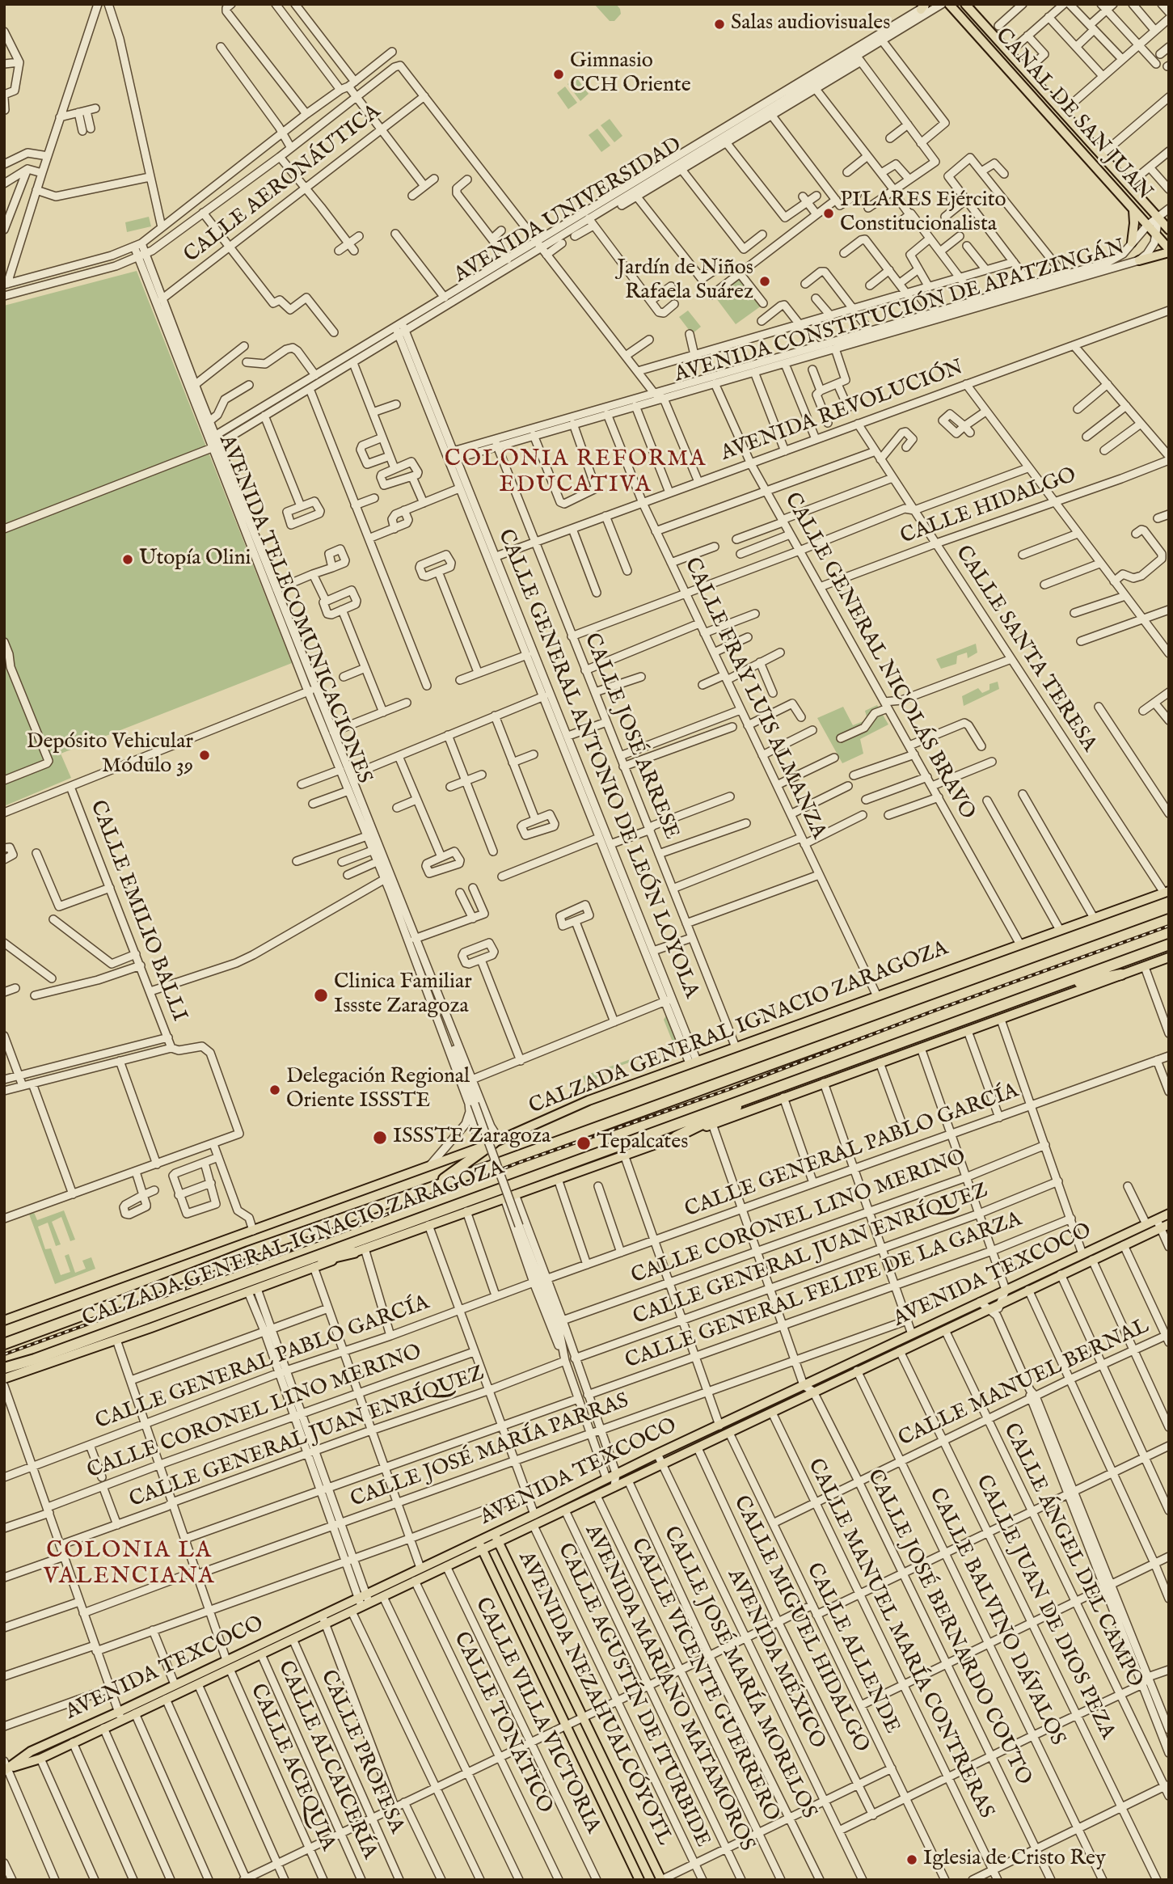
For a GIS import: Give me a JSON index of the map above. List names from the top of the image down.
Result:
{
  "streets": {
    "highway": ["CALZADA GENERAL IGNACIO ZARAGOZA"],
    "main road": ["CANAL DE SAN JUAN", "AVENIDA TEXCOCO", "AVENIDA NEZAHUALCÓYOTL"],
    "street": [
      "CALLE AERONÁUTICA",
      "AVENIDA UNIVERSIDAD",
      "AVENIDA CONSTITUCIÓN DE APATZINGÁN",
      "AVENIDA REVOLUCIÓN",
      "CALLE HIDALGO",
      "AVENIDA TELECOMUNICACIONES",
      "CALLE SANTA TERESA",
      "CALLE GENERAL NICOLÁS BRAVO",
      "CALLE FRAY LUIS ALMANZA",
      "CALLE JOSÉ ARRESE",
      "CALLE GENERAL ANTONIO DE LEÓN LOYOLA",
      "CALLE EMILIO BALLI",
      "CALLE GENERAL PABLO GARCÍA",
      "CALLE CORONEL LINO MERINO",
      "CALLE GENERAL JUAN ENRÍQUEZ",
      "CALLE GENERAL FELIPE DE LA GARZA",
      "CALLE MANUEL BERNAL",
      "CALLE JOSÉ MARÍA PARRAS",
      "CALLE ÁNGEL DEL CAMPO",
      "CALLE JUAN DE DIOS PEZA",
      "CALLE BALVINO DÁVALOS",
      "CALLE MIGUEL HIDALGO",
      "CALLE JOSÉ BERNARDO COUTO",
      "CALLE MANUEL MARÍA CONTRERAS",
      "CALLE ALLENDE",
      "AVENIDA MÉXICO",
      "CALLE JOSÉ MARÍA MORELOS",
      "CALLE VICENTE GUERRERO",
      "AVENIDA MARIANO MATAMOROS",
      "CALLE AGUSTÍN DE ITURBIDE",
      "CALLE VILLA VICTORIA",
      "CALLE TONATICO",
      "CALLE PROFESA",
      "CALLE ALCAICERÍA",
      "CALLE ACEQUIA"
    ]
  },
  "crossings": [
    ["CANAL DE SAN JUAN", "AVENIDA CONSTITUCIÓN DE APATZINGÁN"],
    ["CALLE AERONÁUTICA", "AVENIDA TELECOMUNICACIONES"],
    ["AVENIDA UNIVERSIDAD", "AVENIDA TELECOMUNICACIONES"],
    ["AVENIDA UNIVERSIDAD", "CALLE GENERAL ANTONIO DE LEÓN LOYOLA"],
    ["AVENIDA CONSTITUCIÓN DE APATZINGÁN", "CALLE GENERAL NICOLÁS BRAVO"],
    ["AVENIDA CONSTITUCIÓN DE APATZINGÁN", "CALLE FRAY LUIS ALMANZA"],
    ["AVENIDA CONSTITUCIÓN DE APATZINGÁN", "CALLE JOSÉ ARRESE"],
    ["AVENIDA CONSTITUCIÓN DE APATZINGÁN", "CALLE GENERAL ANTONIO DE LEÓN LOYOLA"],
    ["AVENIDA REVOLUCIÓN", "CALLE SANTA TERESA"],
    ["AVENIDA REVOLUCIÓN", "CALLE GENERAL NICOLÁS BRAVO"],
    ["AVENIDA REVOLUCIÓN", "CALLE FRAY LUIS ALMANZA"],
    ["AVENIDA REVOLUCIÓN", "CALLE JOSÉ ARRESE"],
    ["AVENIDA REVOLUCIÓN", "CALLE GENERAL ANTONIO DE LEÓN LOYOLA"],
    ["CALLE HIDALGO", "CALLE SANTA TERESA"],
    ["CALLE HIDALGO", "CALLE GENERAL NICOLÁS BRAVO"],
    ["CALLE SANTA TERESA", "CALZADA GENERAL IGNACIO ZARAGOZA"],
    ["CALLE GENERAL NICOLÁS BRAVO", "CALZADA GENERAL IGNACIO ZARAGOZA"],
    ["CALLE FRAY LUIS ALMANZA", "CALZADA GENERAL IGNACIO ZARAGOZA"],
    ["CALLE JOSÉ ARRESE", "CALZADA GENERAL IGNACIO ZARAGOZA"],
    ["CALLE GENERAL ANTONIO DE LEÓN LOYOLA", "CALZADA GENERAL IGNACIO ZARAGOZA"],
    ["CALZADA GENERAL IGNACIO ZARAGOZA", "CALLE ACEQUIA"],
    ["CALLE GENERAL PABLO GARCÍA", "CALLE ACEQUIA"],
    ["CALLE CORONEL LINO MERINO", "CALLE ACEQUIA"],
    ["CALLE GENERAL JUAN ENRÍQUEZ", "CALLE ACEQUIA"],
    ["AVENIDA TEXCOCO", "CALLE ÁNGEL DEL CAMPO"],
    ["AVENIDA TEXCOCO", "CALLE JUAN DE DIOS PEZA"],
    ["AVENIDA TEXCOCO", "CALLE BALVINO DÁVALOS"],
    ["AVENIDA TEXCOCO", "CALLE MIGUEL HIDALGO"],
    ["AVENIDA TEXCOCO", "CALLE JOSÉ BERNARDO COUTO"],
    ["AVENIDA TEXCOCO", "CALLE MANUEL MARÍA CONTRERAS"],
    ["AVENIDA TEXCOCO", "CALLE ALLENDE"],
    ["AVENIDA TEXCOCO", "AVENIDA MÉXICO"],
    ["AVENIDA TEXCOCO", "CALLE JOSÉ MARÍA MORELOS"],
    ["AVENIDA TEXCOCO", "CALLE VICENTE GUERRERO"],
    ["AVENIDA TEXCOCO", "AVENIDA MARIANO MATAMOROS"],
    ["AVENIDA TEXCOCO", "CALLE AGUSTÍN DE ITURBIDE"],
    ["AVENIDA TEXCOCO", "AVENIDA NEZAHUALCÓYOTL"],
    ["AVENIDA TEXCOCO", "CALLE VILLA VICTORIA"],
    ["AVENIDA TEXCOCO", "CALLE TONATICO"],
    ["AVENIDA TEXCOCO", "CALLE PROFESA"],
    ["AVENIDA TEXCOCO", "CALLE ALCAICERÍA"],
    ["AVENIDA TEXCOCO", "CALLE ACEQUIA"],
    ["CALLE MANUEL BERNAL", "CALLE ÁNGEL DEL CAMPO"],
    ["CALLE MANUEL BERNAL", "CALLE JUAN DE DIOS PEZA"],
    ["CALLE MANUEL BERNAL", "CALLE BALVINO DÁVALOS"],
    ["CALLE MANUEL BERNAL", "CALLE JOSÉ BERNARDO COUTO"],
    ["CALLE MANUEL BERNAL", "CALLE MANUEL MARÍA CONTRERAS"],
    ["CALLE MANUEL BERNAL", "CALLE ALLENDE"],
    ["CALLE JOSÉ MARÍA PARRAS", "CALLE ACEQUIA"]
  ],
  "districts": ["COLONIA REFORMA EDUCATIVA", "COLONIA LA VALENCIANA"],
  "places": [
    "Salas audiovisuales",
    "Gimnasio CCH Oriente",
    "PILARES Ejército Constitucionalista",
    "Jardín de Niños Rafaela Suárez",
    "Utopía Olini",
    "Depósito Vehicular Módulo 39",
    "Clinica Familiar Issste Zaragoza",
    "Delegación Regional Oriente ISSSTE",
    "ISSSTE Zaragoza",
    "Tepalcates",
    "Iglesia de Cristo Rey"
  ]
}
